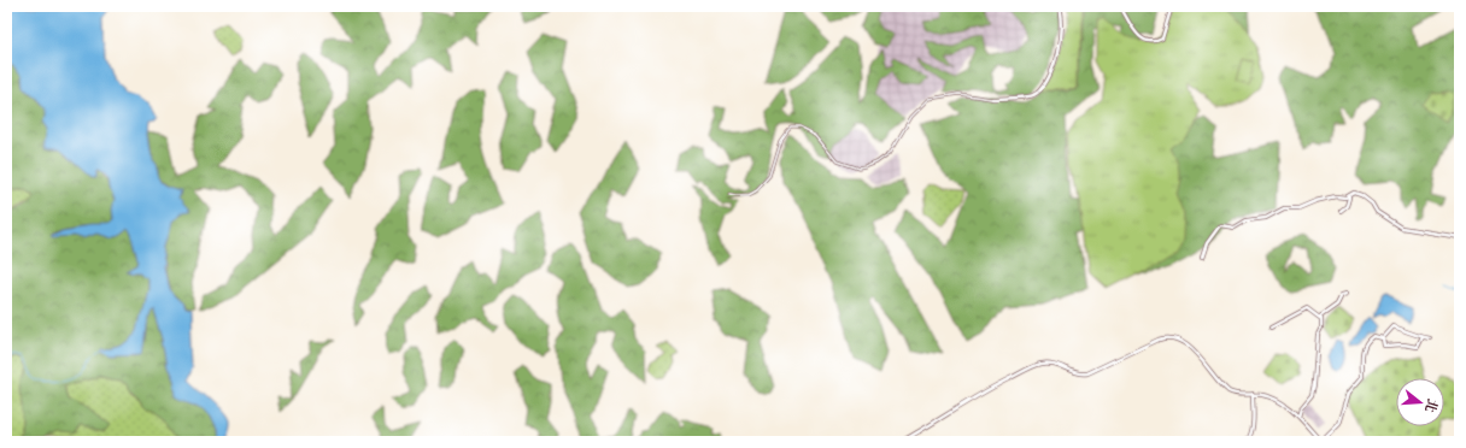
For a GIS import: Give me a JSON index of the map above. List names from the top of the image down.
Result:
{
  "north": "right"
}
